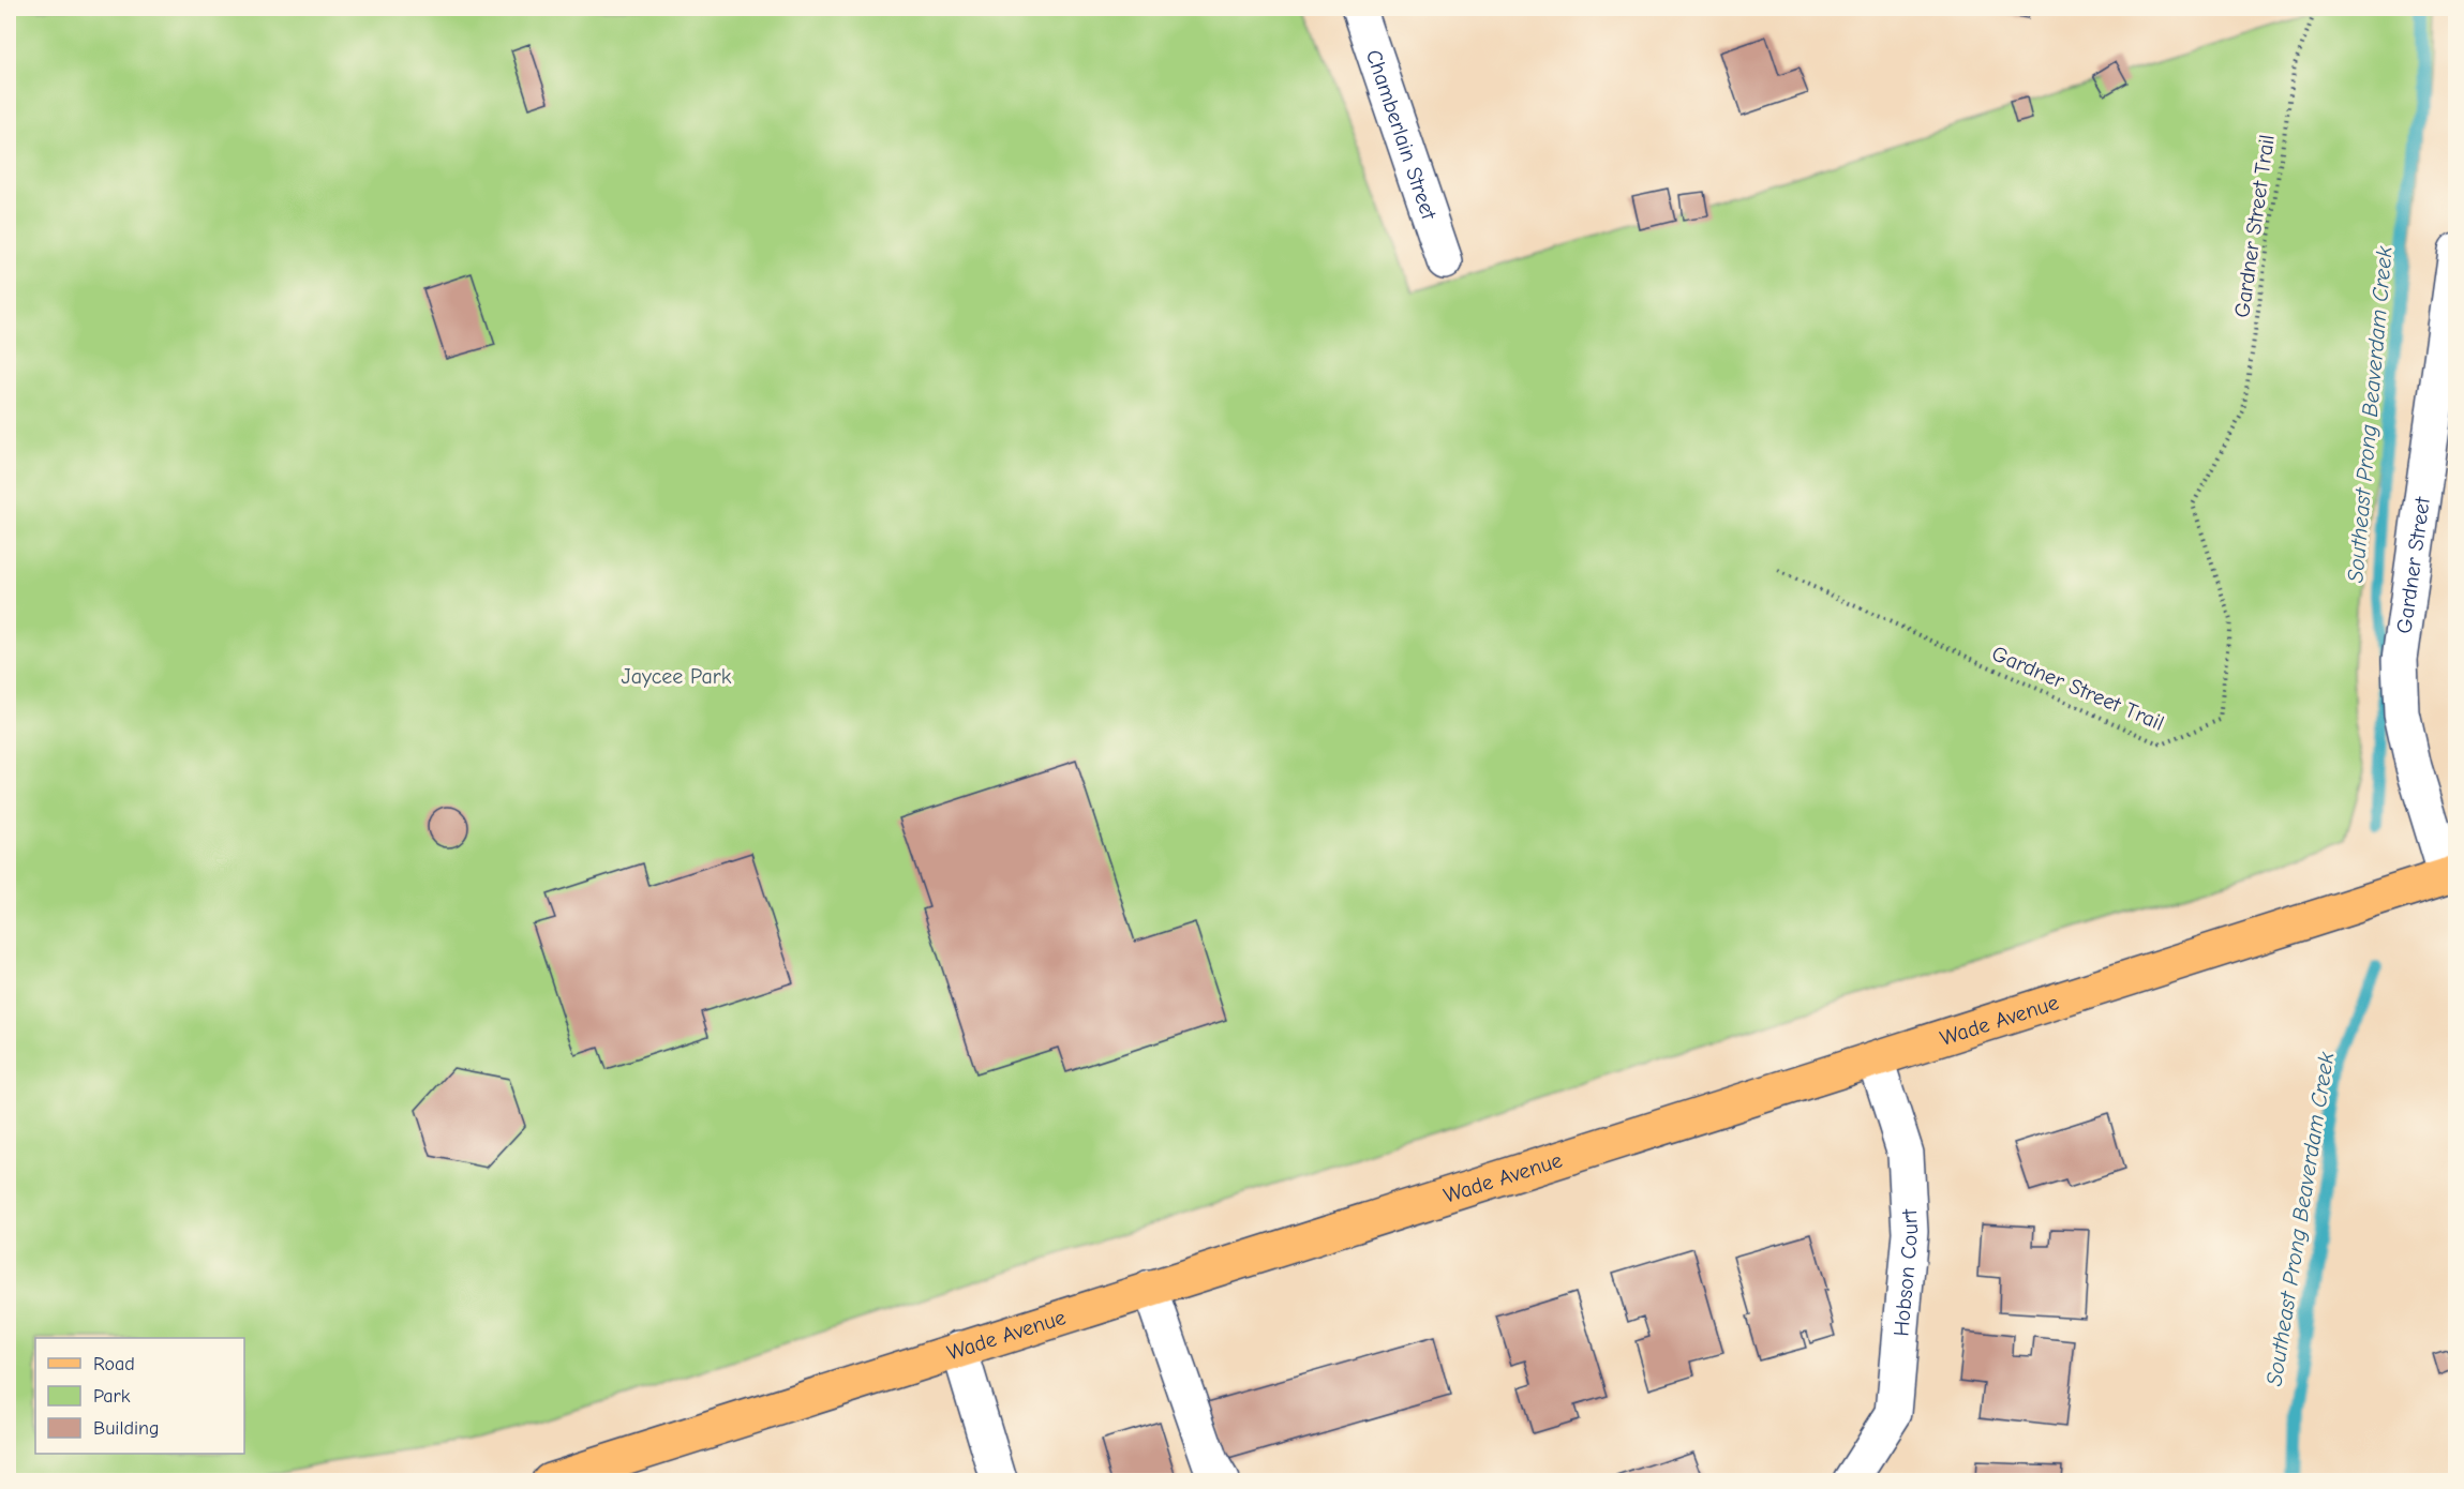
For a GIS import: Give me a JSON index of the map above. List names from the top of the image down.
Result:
{
  "streets": {
    "main road": ["Wade Avenue"],
    "street": ["Chamberlain Street", "Gardner Street", "Hobson Court"],
    "path": ["Gardner Street Trail"]
  },
  "crossings": [
    ["Gardner Street", "Wade Avenue"],
    ["Wade Avenue", "Hobson Court"]
  ],
  "water": ["Southeast Prong Beaverdam Creek"],
  "parks": ["Jaycee Park"],
  "legend": ["Road", "Park", "Building"]
}
